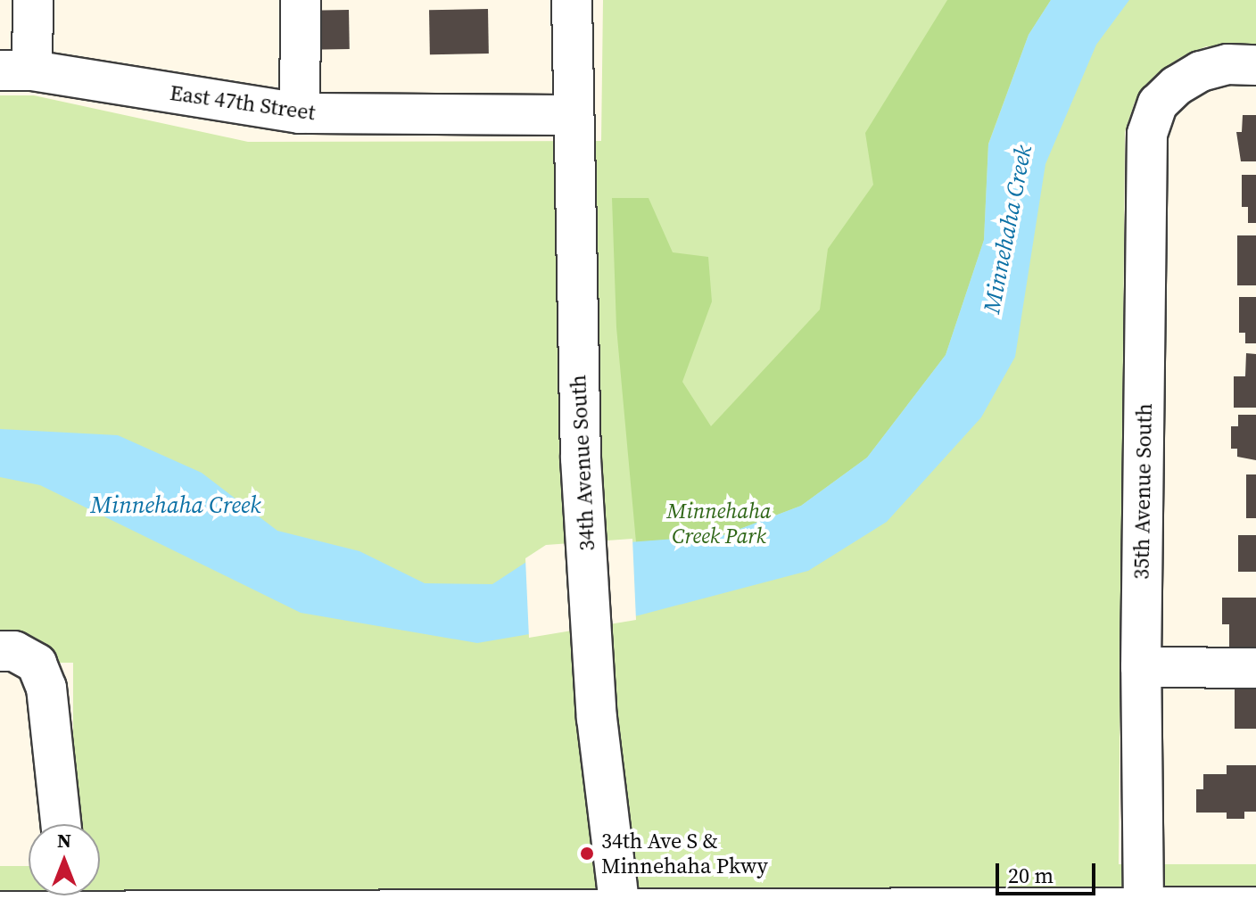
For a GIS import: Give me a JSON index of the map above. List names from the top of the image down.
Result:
{
  "streets": {
    "street": ["East 47th Street", "34th Avenue South", "35th Avenue South"]
  },
  "crossings": [
    ["East 47th Street", "34th Avenue South"]
  ],
  "water": ["Minnehaha Creek"],
  "parks": ["Minnehaha Creek Park"],
  "places": ["34th Ave S & Minnehaha Pkwy"],
  "scale_bar": "20 m",
  "north": "top"
}
